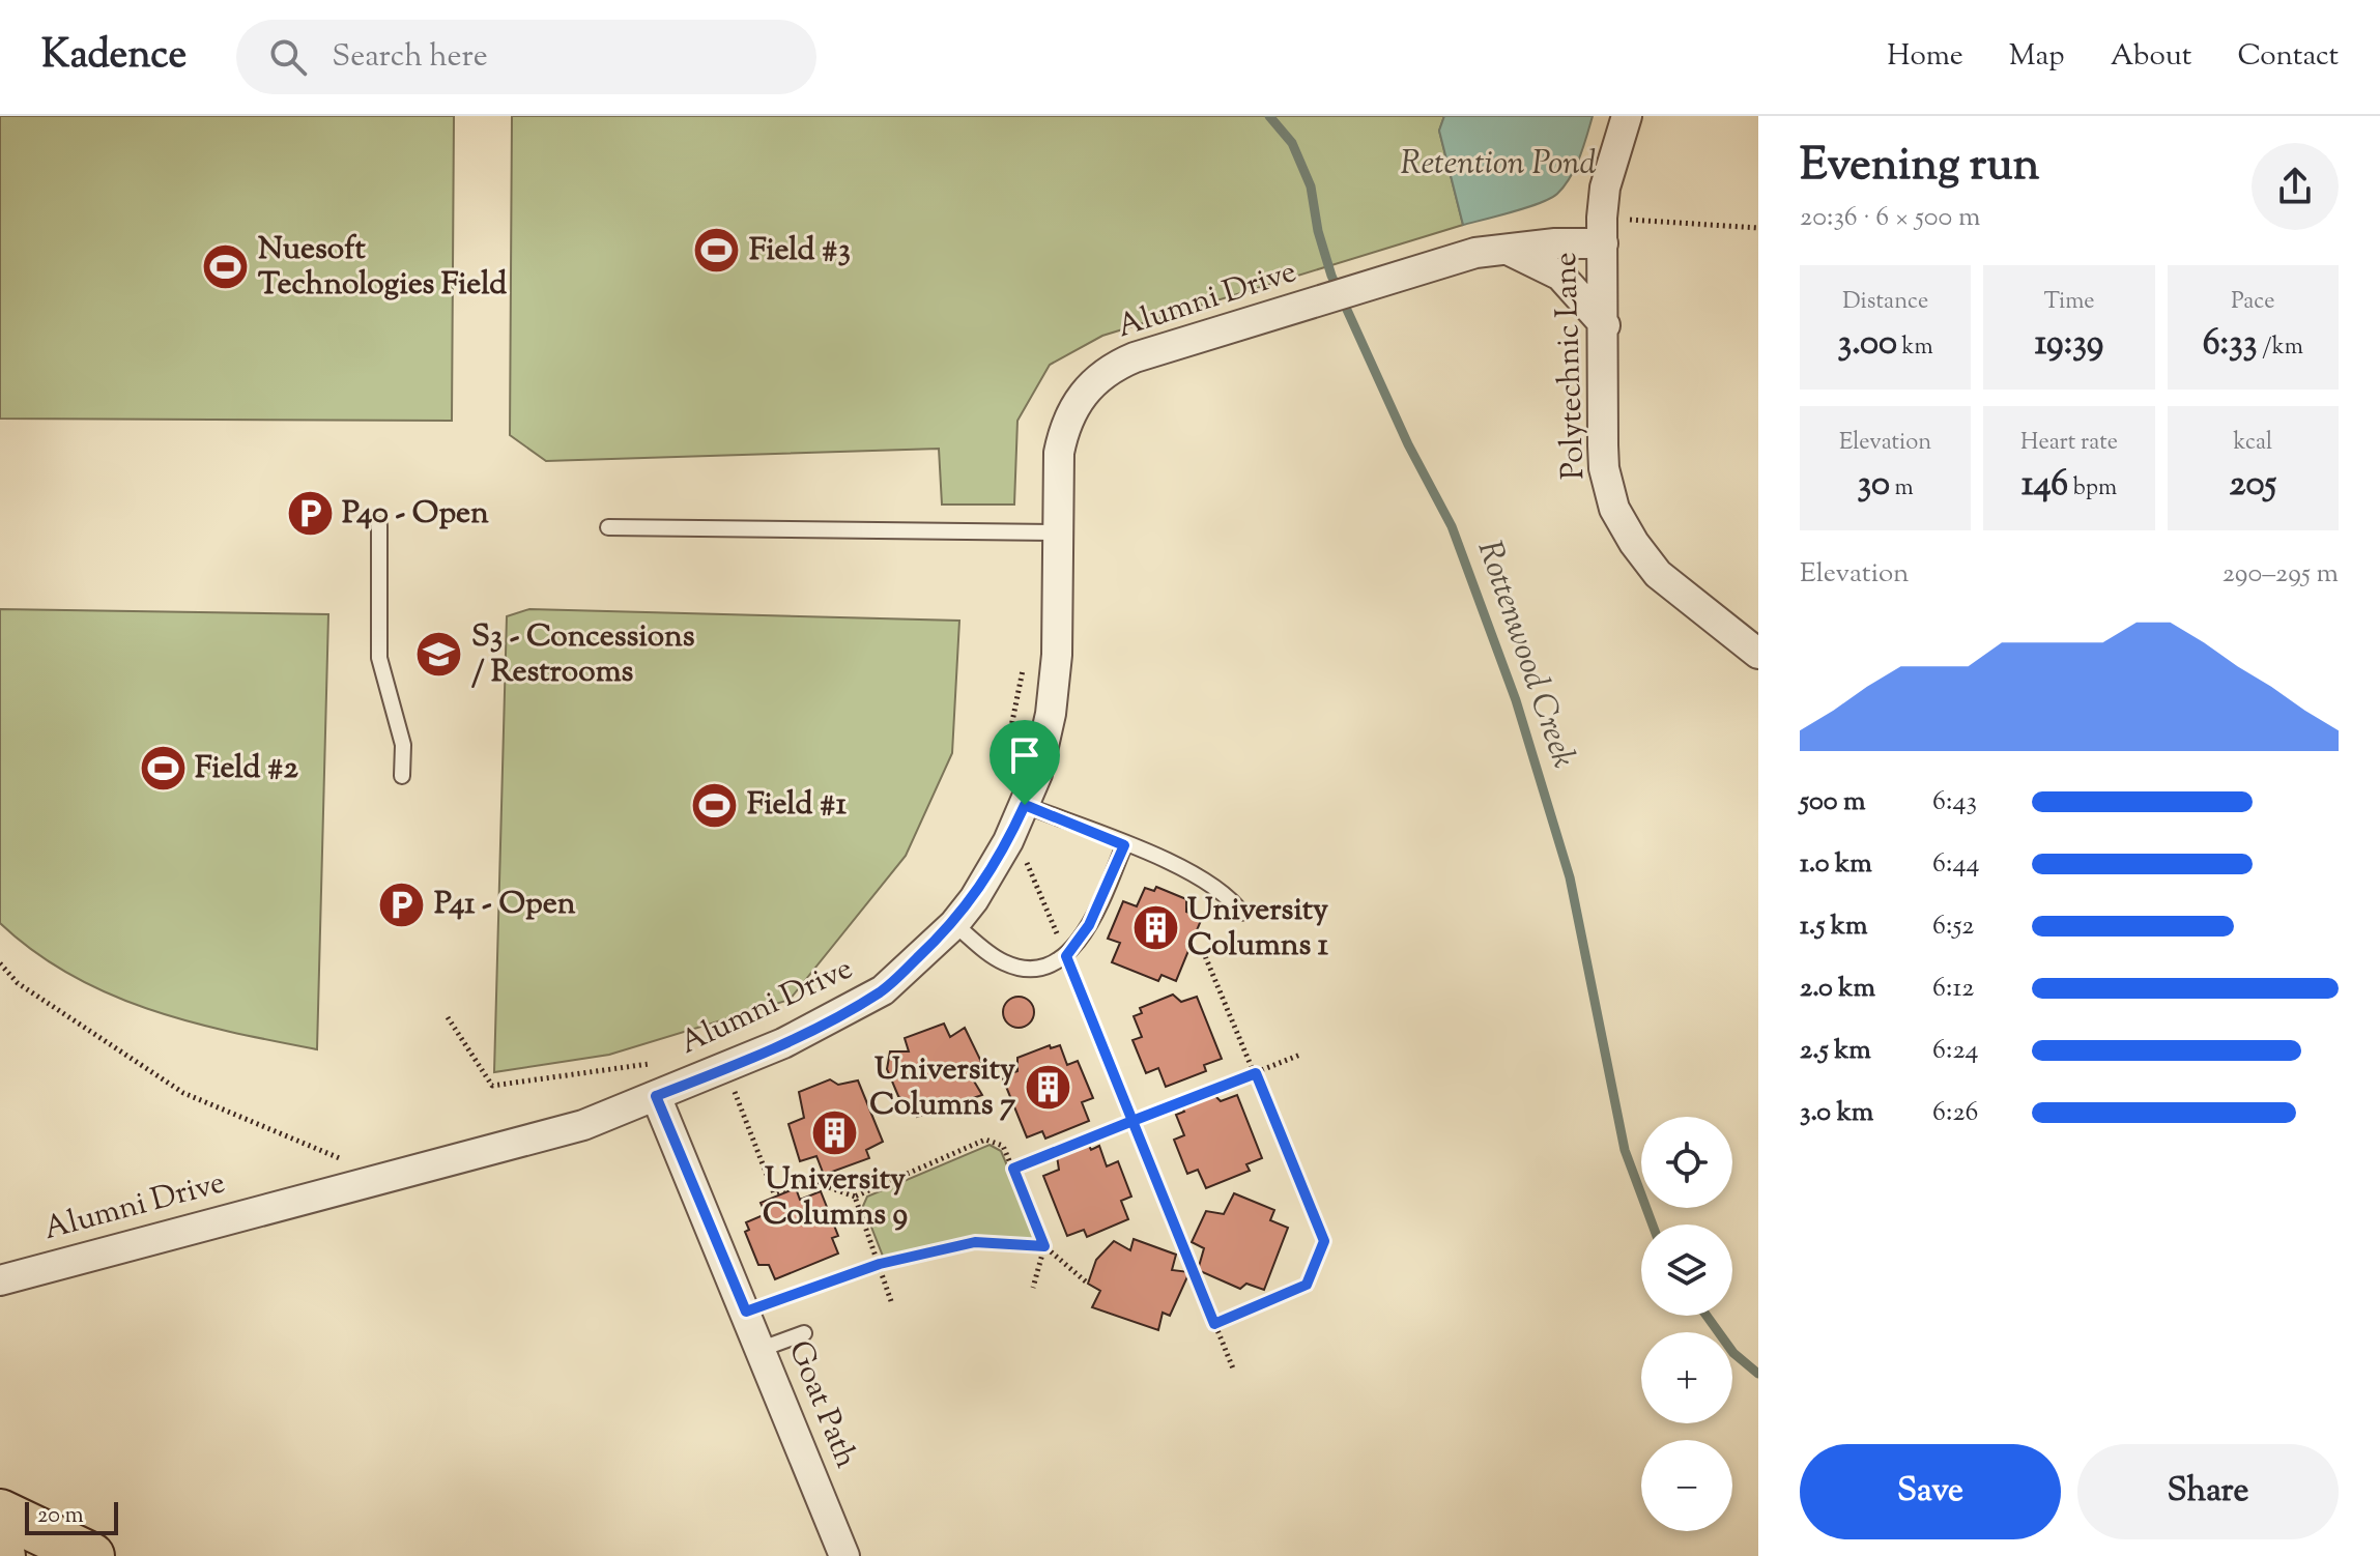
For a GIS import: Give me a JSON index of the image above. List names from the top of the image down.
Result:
{
  "streets": {
    "street": ["Alumni Drive", "Polytechnic Lane", "Goat Path"]
  },
  "crossings": [
    ["Alumni Drive", "Polytechnic Lane"],
    ["Alumni Drive", "Goat Path"]
  ],
  "water": ["Retention Pond", "Rottenwood Creek"],
  "places": {
    "sports": [
      "Field #3",
      "Nuesoft Technologies Field",
      "Field #2",
      "Field #1"
    ],
    "parking": ["P40 - Open", "P41 - Open"],
    "school or university": ["S3 - Concessions / Restrooms"],
    "building": ["University Columns 1", "University Columns 7", "University Columns 9"]
  },
  "scale_bar": "20 m",
  "page": {
    "header": "Kadence",
    "search": "Search here",
    "nav": [
      "Home",
      "Map",
      "About",
      "Contact"
    ],
    "heading": ["Evening run", "20:36 · 6 × 500 m"],
    "stats": [
      ["Distance", "3.00 km"],
      ["Time", "19:39"],
      ["Pace", "6:33 /km"],
      ["Elevation", "30 m"],
      ["Heart rate", "146 bpm"],
      ["kcal", "205"]
    ],
    "chart": ["Elevation", "290–295 m"],
    "list": [
      {
        "name": "500 m",
        "note": "6:43"
      },
      {
        "name": "1.0 km",
        "note": "6:44"
      },
      {
        "name": "1.5 km",
        "note": "6:52"
      },
      {
        "name": "2.0 km",
        "note": "6:12"
      },
      {
        "name": "2.5 km",
        "note": "6:24"
      },
      {
        "name": "3.0 km",
        "note": "6:26"
      }
    ],
    "map_buttons": ["+", "−"],
    "buttons": ["Save", "Share"],
    "scale": "20 m"
  }
}
